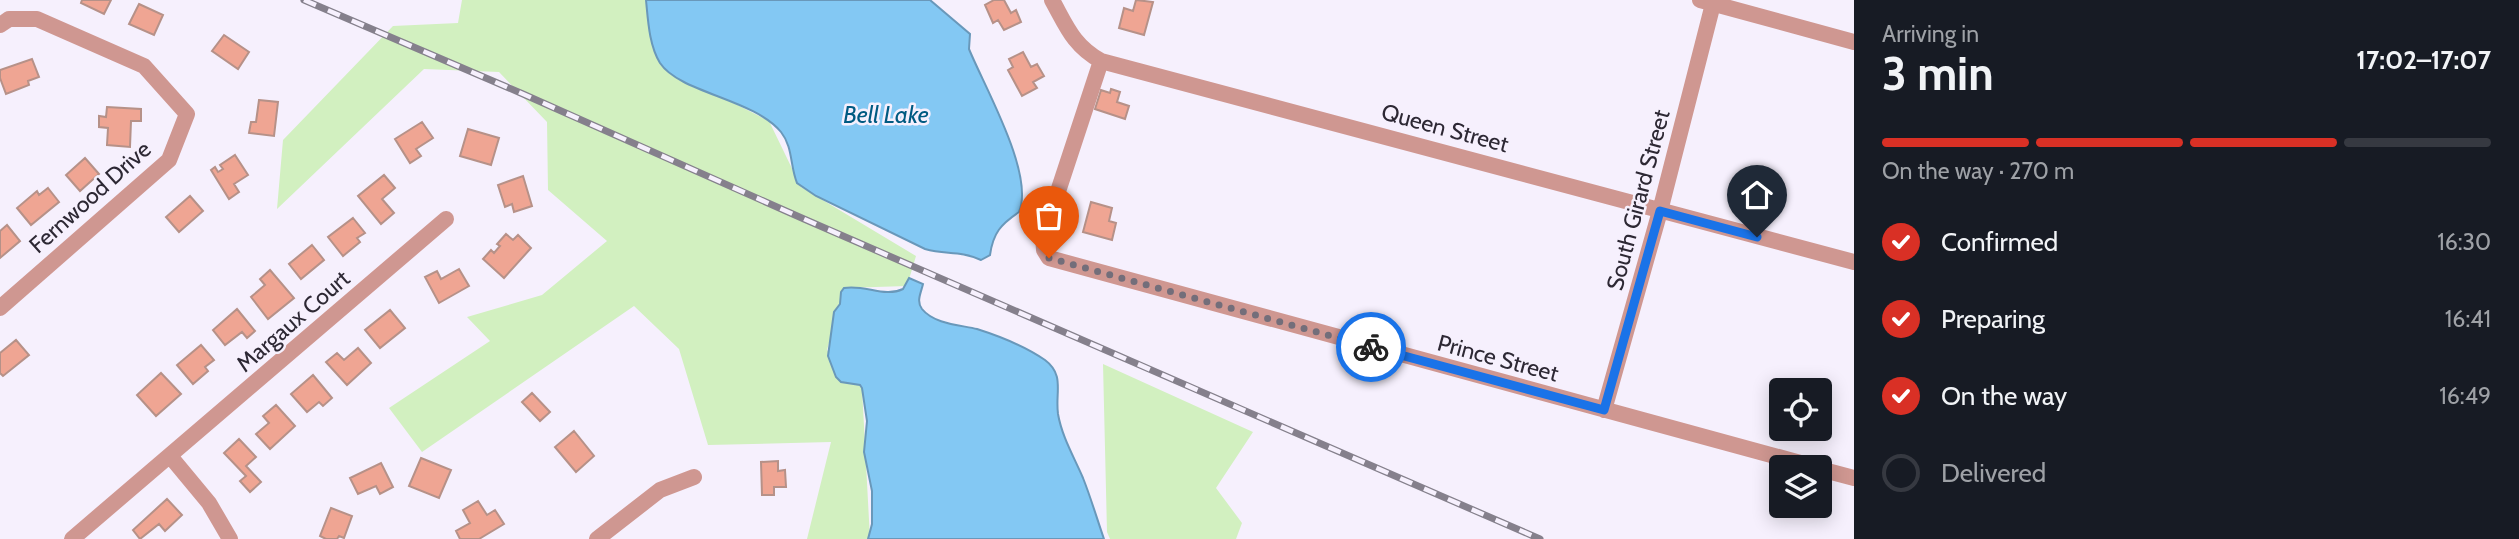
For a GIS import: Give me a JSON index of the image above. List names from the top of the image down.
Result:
{
  "streets": {
    "street": [
      "Queen Street",
      "Fernwood Drive",
      "South Girard Street",
      "Margaux Court",
      "Prince Street"
    ]
  },
  "crossings": [
    ["Queen Street", "South Girard Street"],
    ["Queen Street", "Prince Street"],
    ["South Girard Street", "Prince Street"]
  ],
  "water": ["Bell Lake"],
  "page": {
    "heading": ["3 min", "Arriving in", "17:02–17:07"],
    "bar": "On the way · 270 m",
    "list": [
      ["Confirmed", "16:30"],
      ["Preparing", "16:41"],
      ["On the way", "16:49"],
      "Delivered"
    ]
  }
}
